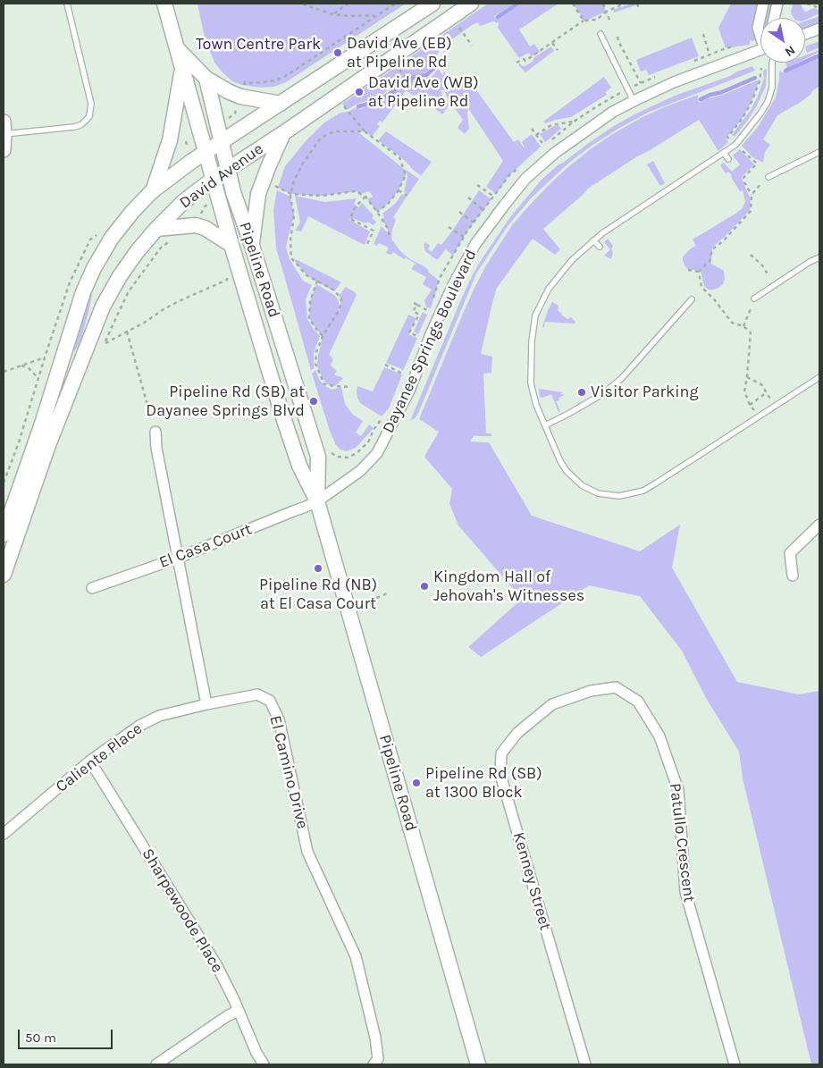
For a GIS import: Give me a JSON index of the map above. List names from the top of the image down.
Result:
{
  "streets": {
    "main road": ["David Avenue", "Pipeline Road"],
    "street": [
      "Dayanee Springs Boulevard",
      "El Casa Court",
      "Caliente Place",
      "El Camino Drive",
      "Patullo Crescent",
      "Kenney Street",
      "Sharpewoode Place"
    ]
  },
  "crossings": [
    ["David Avenue", "Pipeline Road"],
    ["Pipeline Road", "Dayanee Springs Boulevard"],
    ["Pipeline Road", "El Casa Court"],
    ["Dayanee Springs Boulevard", "El Casa Court"],
    ["Caliente Place", "El Camino Drive"],
    ["Caliente Place", "Sharpewoode Place"],
    ["Patullo Crescent", "Kenney Street"]
  ],
  "parks": ["Town Centre Park"],
  "places": [
    "David Ave (EB) at Pipeline Rd",
    "David Ave (WB) at Pipeline Rd",
    "Visitor Parking",
    "Pipeline Rd (SB) at Dayanee Springs Blvd",
    "Pipeline Rd (NB) at El Casa Court",
    "Kingdom Hall of Jehovah's Witnesses",
    "Pipeline Rd (SB) at 1300 Block"
  ],
  "scale_bar": "50 m",
  "north": "bottom right"
}
